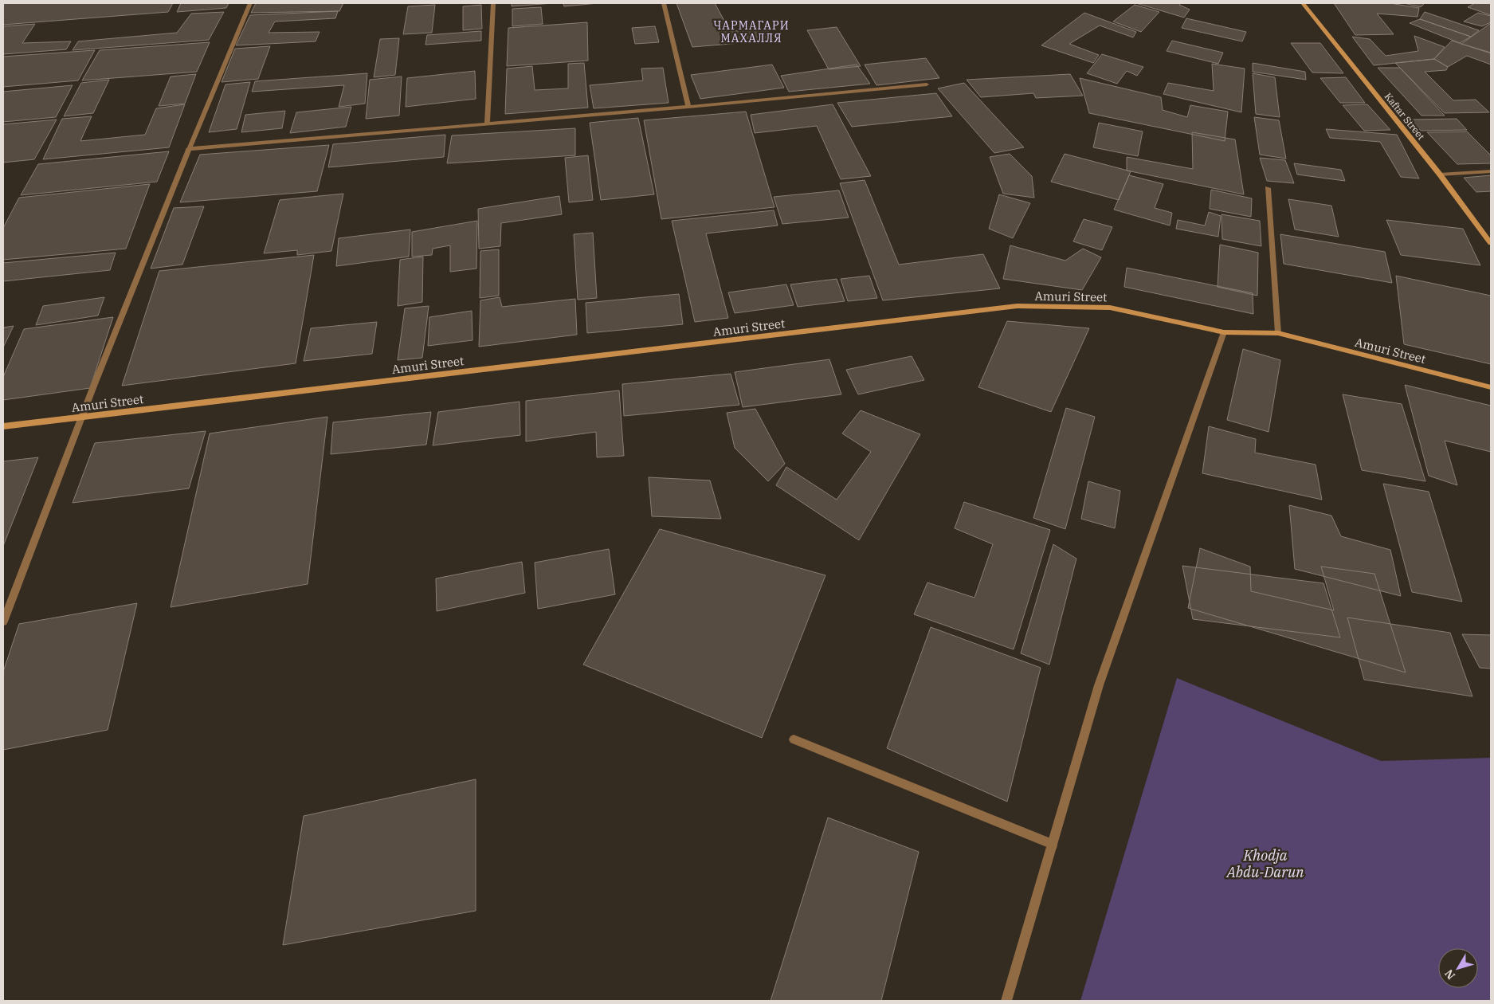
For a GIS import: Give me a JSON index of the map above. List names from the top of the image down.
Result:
{
  "streets": {
    "street": ["Kaftar Street", "Amuri Street"]
  },
  "districts": ["ЧАРМАГАРИ МАХАЛЛЯ"],
  "parks": ["Khodja Abdu-Darun"],
  "north": "bottom left"
}
